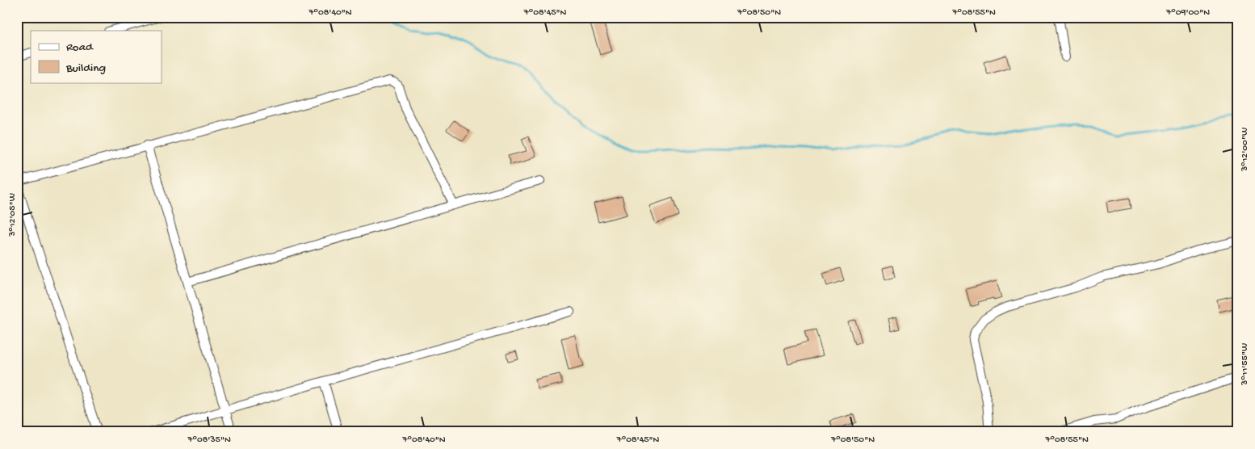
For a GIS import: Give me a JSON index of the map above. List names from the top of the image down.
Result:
{
  "legend": ["Road", "Building"],
  "coordinates": [
    "7°08'40\"N",
    "7°08'45\"N",
    "7°08'50\"N",
    "7°08'55\"N",
    "7°09'00\"N",
    "3°12'00\"W",
    "3°12'05\"W",
    "3°11'55\"W",
    "7°08'35\"N"
  ]
}
